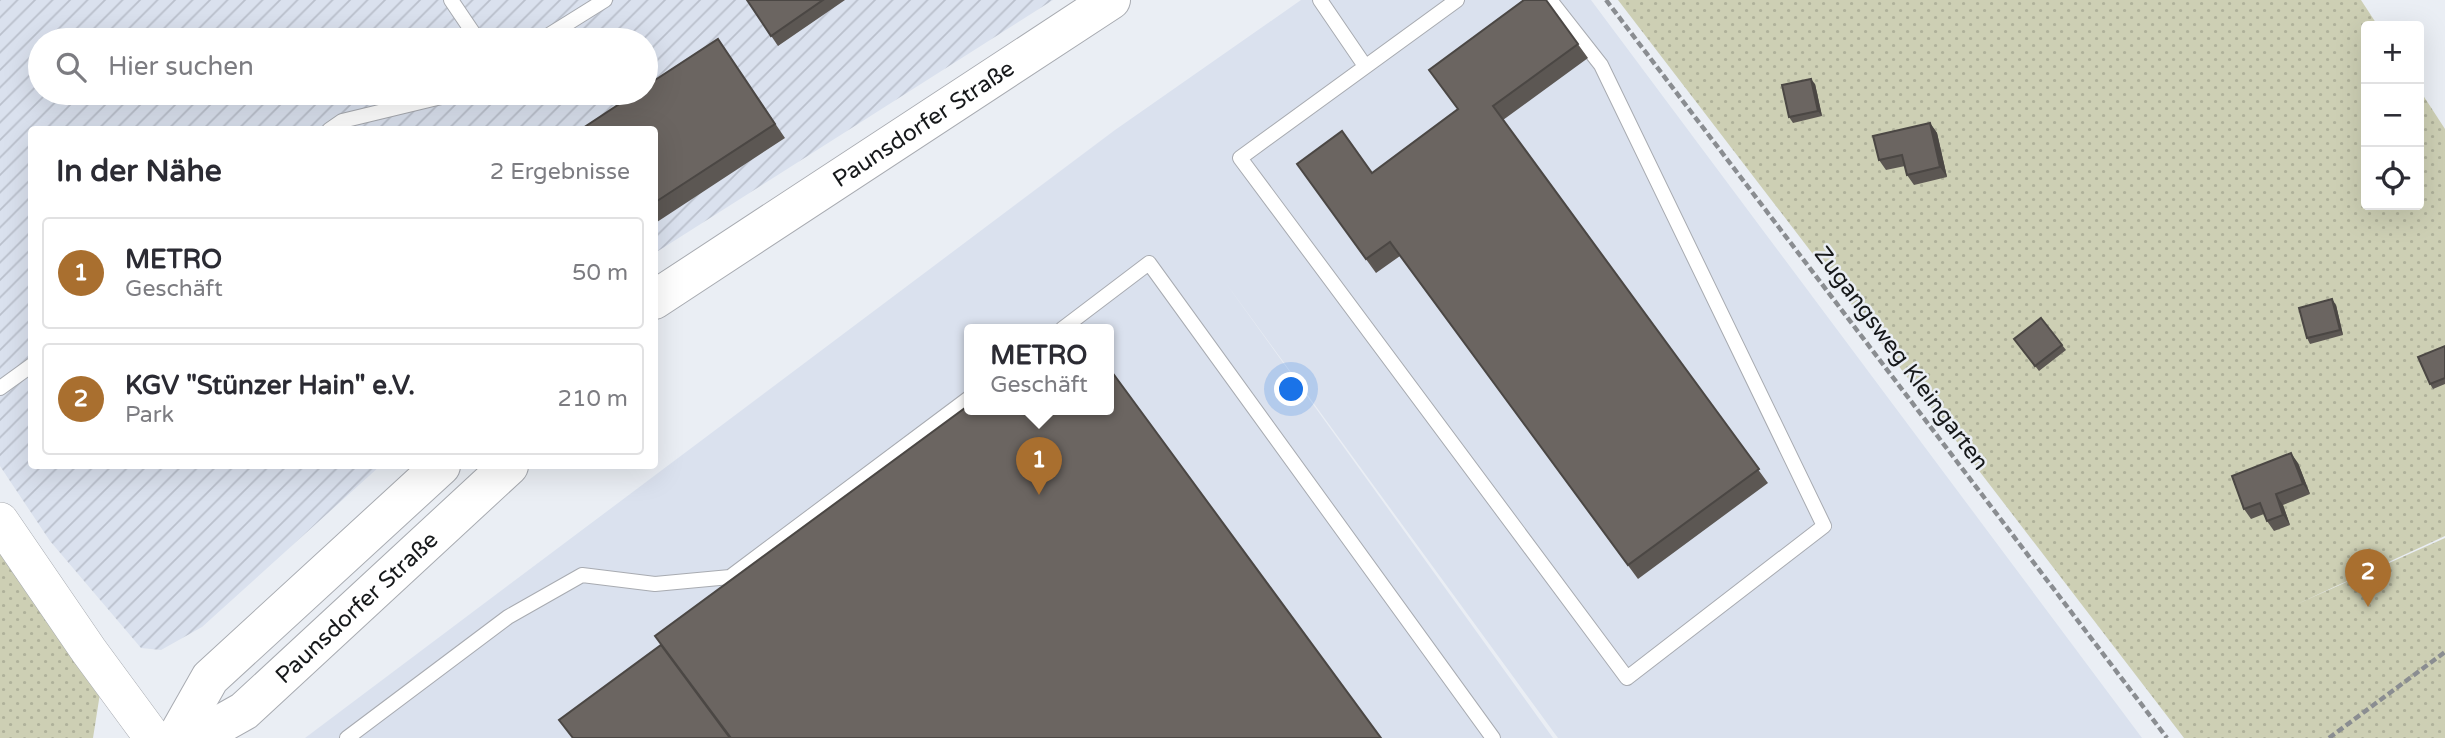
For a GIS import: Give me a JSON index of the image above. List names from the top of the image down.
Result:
{
  "streets": {
    "main road": ["Paunsdorfer Straße"],
    "path": ["Zugangsweg Kleingarten"]
  },
  "page": {
    "map_buttons": ["+", "−"],
    "search": "Hier suchen",
    "heading": ["In der Nähe", "2 Ergebnisse"],
    "list": [
      {
        "mark": "1",
        "name": "METRO",
        "note": "Geschäft",
        "value": "50 m"
      },
      {
        "mark": "2",
        "name": "KGV \"Stünzer Hain\" e.V.",
        "note": "Park",
        "value": "210 m"
      }
    ],
    "popup": ["METRO", "Geschäft"],
    "pins": ["1", "2"]
  }
}
